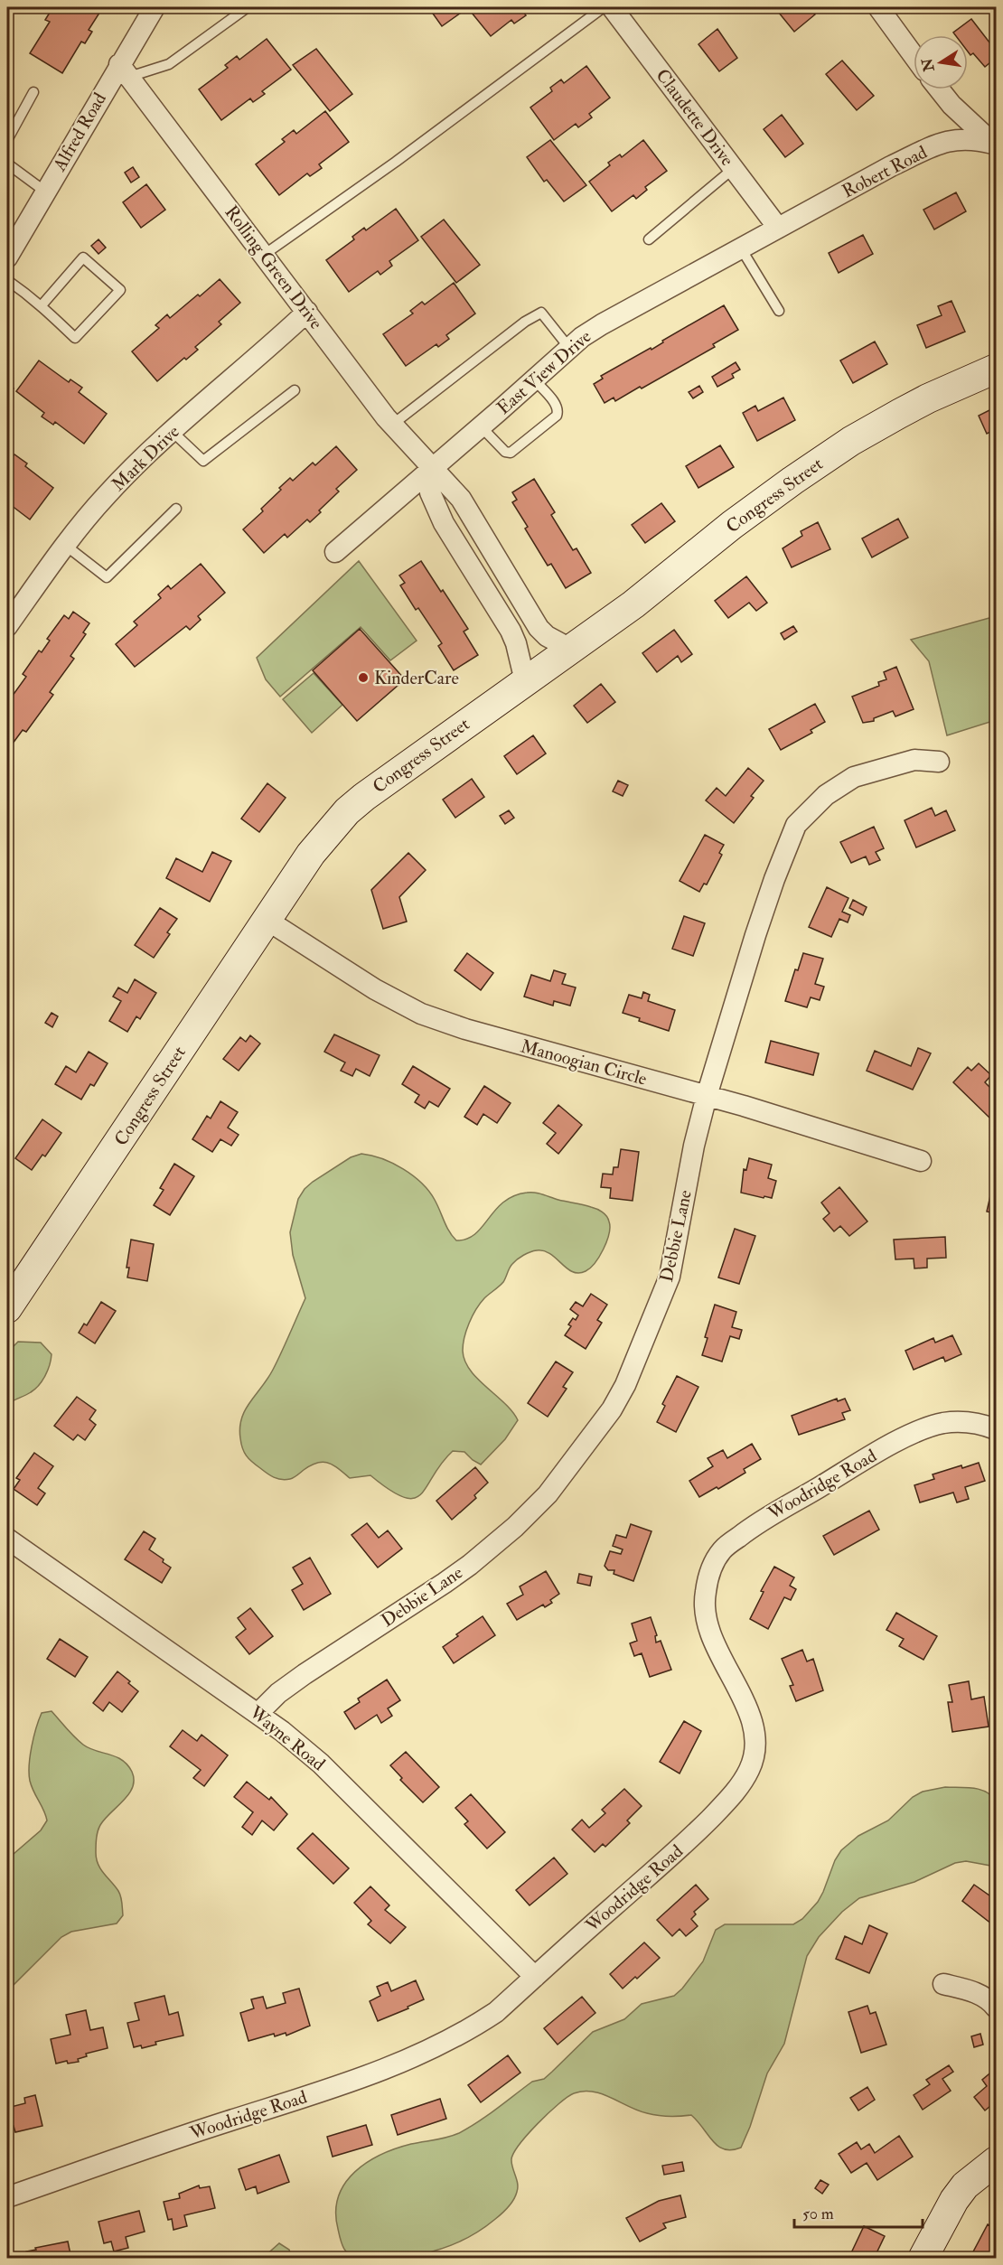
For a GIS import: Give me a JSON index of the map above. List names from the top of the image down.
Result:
{
  "streets": {
    "main road": ["Congress Street"],
    "street": [
      "Claudette Drive",
      "Alfred Road",
      "Robert Road",
      "Rolling Green Drive",
      "East View Drive",
      "Mark Drive",
      "Manoogian Circle",
      "Debbie Lane",
      "Woodridge Road",
      "Wayne Road"
    ]
  },
  "crossings": [
    ["Claudette Drive", "Robert Road"],
    ["Claudette Drive", "East View Drive"],
    ["Alfred Road", "Rolling Green Drive"],
    ["Robert Road", "East View Drive"],
    ["Rolling Green Drive", "East View Drive"],
    ["Rolling Green Drive", "Mark Drive"],
    ["Rolling Green Drive", "Congress Street"],
    ["Congress Street", "Manoogian Circle"],
    ["Manoogian Circle", "Debbie Lane"],
    ["Debbie Lane", "Wayne Road"],
    ["Woodridge Road", "Wayne Road"]
  ],
  "places": ["KinderCare"],
  "scale_bar": "50 m",
  "north": "left"
}
